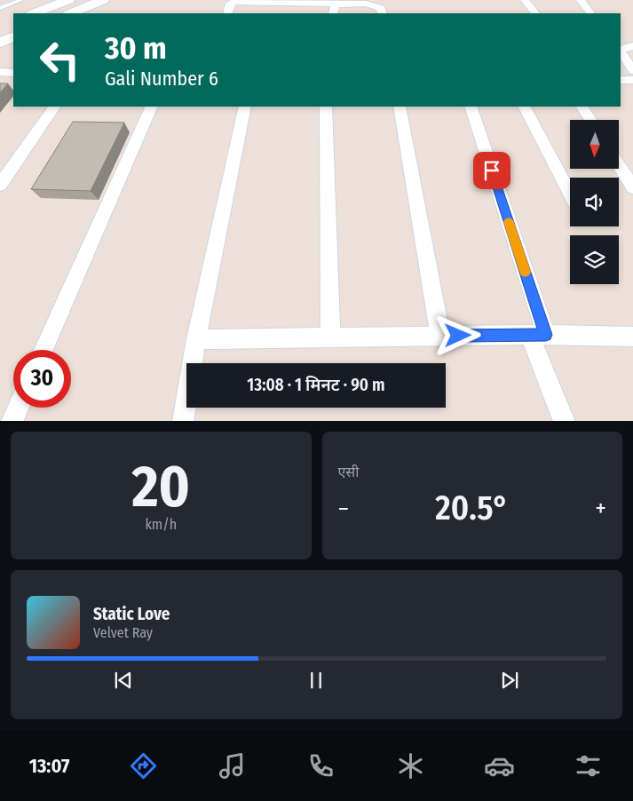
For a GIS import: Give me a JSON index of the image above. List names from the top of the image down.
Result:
{
  "north": "bottom",
  "page": {
    "turn": ["30 m", "Gali Number 6"],
    "limit": "30",
    "trip": "13:08 · 1 मिनट · 90 m",
    "tile": [
      ["20", "km/h"],
      "एसी"
    ],
    "heat": ["−", "20.5°", "+"],
    "song": ["Static Love", "Velvet Ray"],
    "tabs": "13:07"
  }
}
